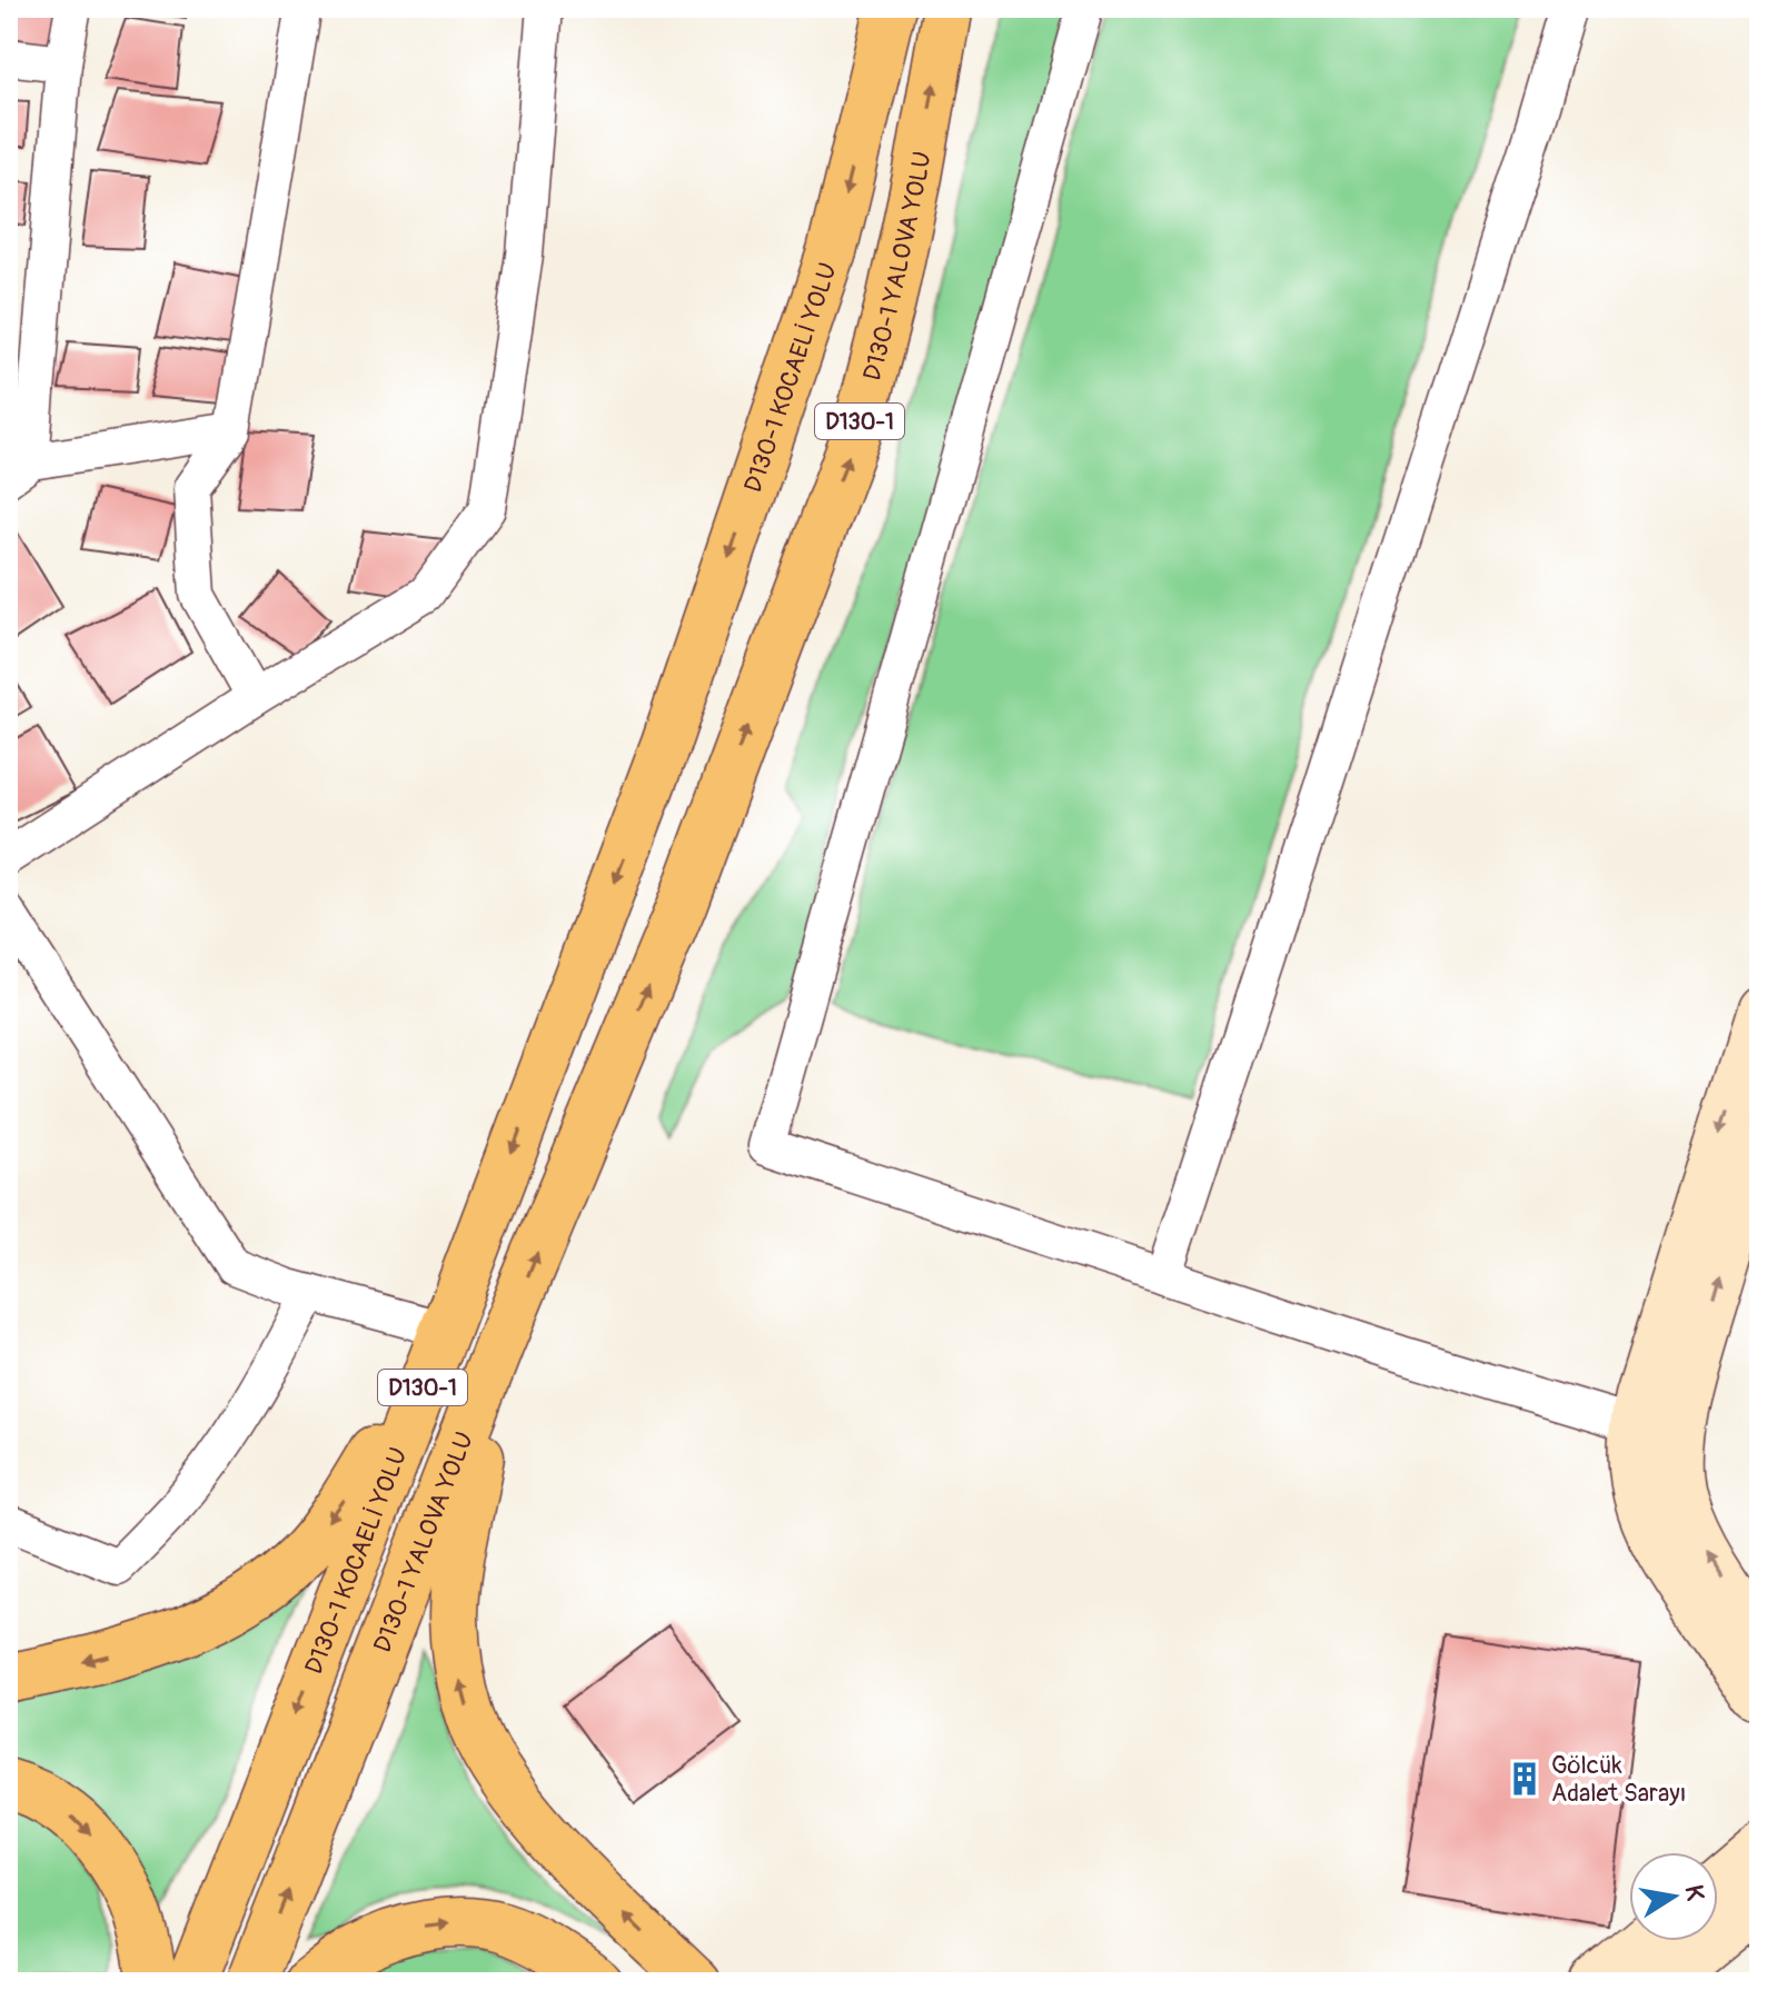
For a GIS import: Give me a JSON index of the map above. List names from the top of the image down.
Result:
{
  "streets": {
    "highway": ["D130-1 YALOVA YOLU", "D130-1 KOCAELİ YOLU", "D130-1"]
  },
  "one_way": ["D130-1 YALOVA YOLU", "D130-1 KOCAELİ YOLU"],
  "places": {
    "building": ["Gölcük Adalet Sarayı"]
  },
  "north": "right"
}
